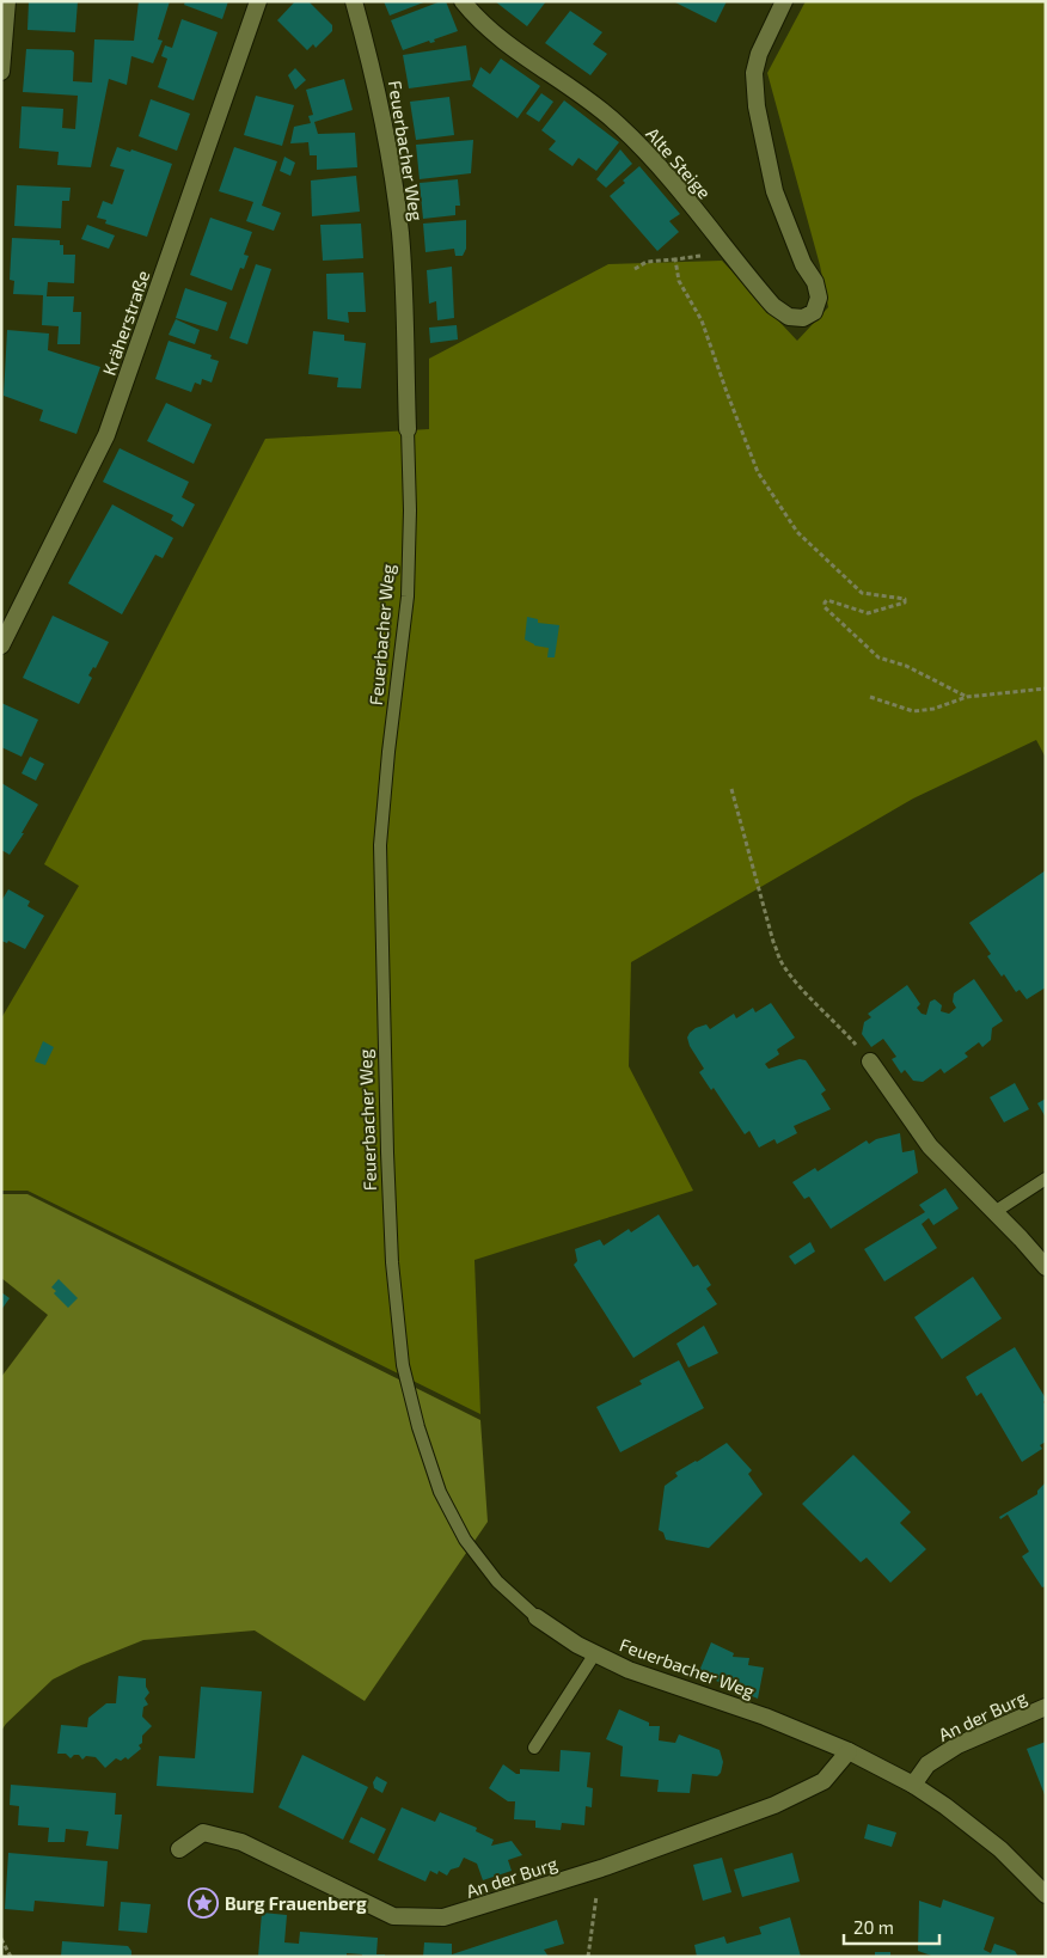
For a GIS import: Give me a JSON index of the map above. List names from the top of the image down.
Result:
{
  "streets": {
    "street": [
      "Feuerbacher Weg",
      "Alte Steige",
      "Kräherstraße",
      "An der Burg"
    ]
  },
  "crossings": [
    ["Feuerbacher Weg", "An der Burg"]
  ],
  "places": {
    "place": ["Burg Frauenberg"]
  },
  "scale_bar": "20 m"
}
